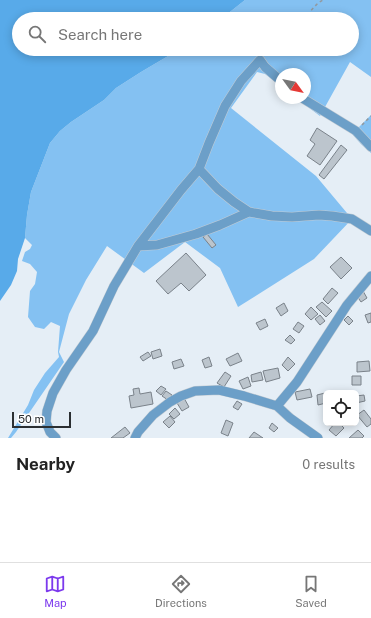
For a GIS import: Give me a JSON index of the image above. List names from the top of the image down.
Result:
{
  "scale_bar": "50 m",
  "north": "bottom right",
  "page": {
    "search": "Search here",
    "scale": "50 m",
    "heading": ["Nearby", "0 results"],
    "nav": ["Map", "Directions", "Saved"]
  }
}
